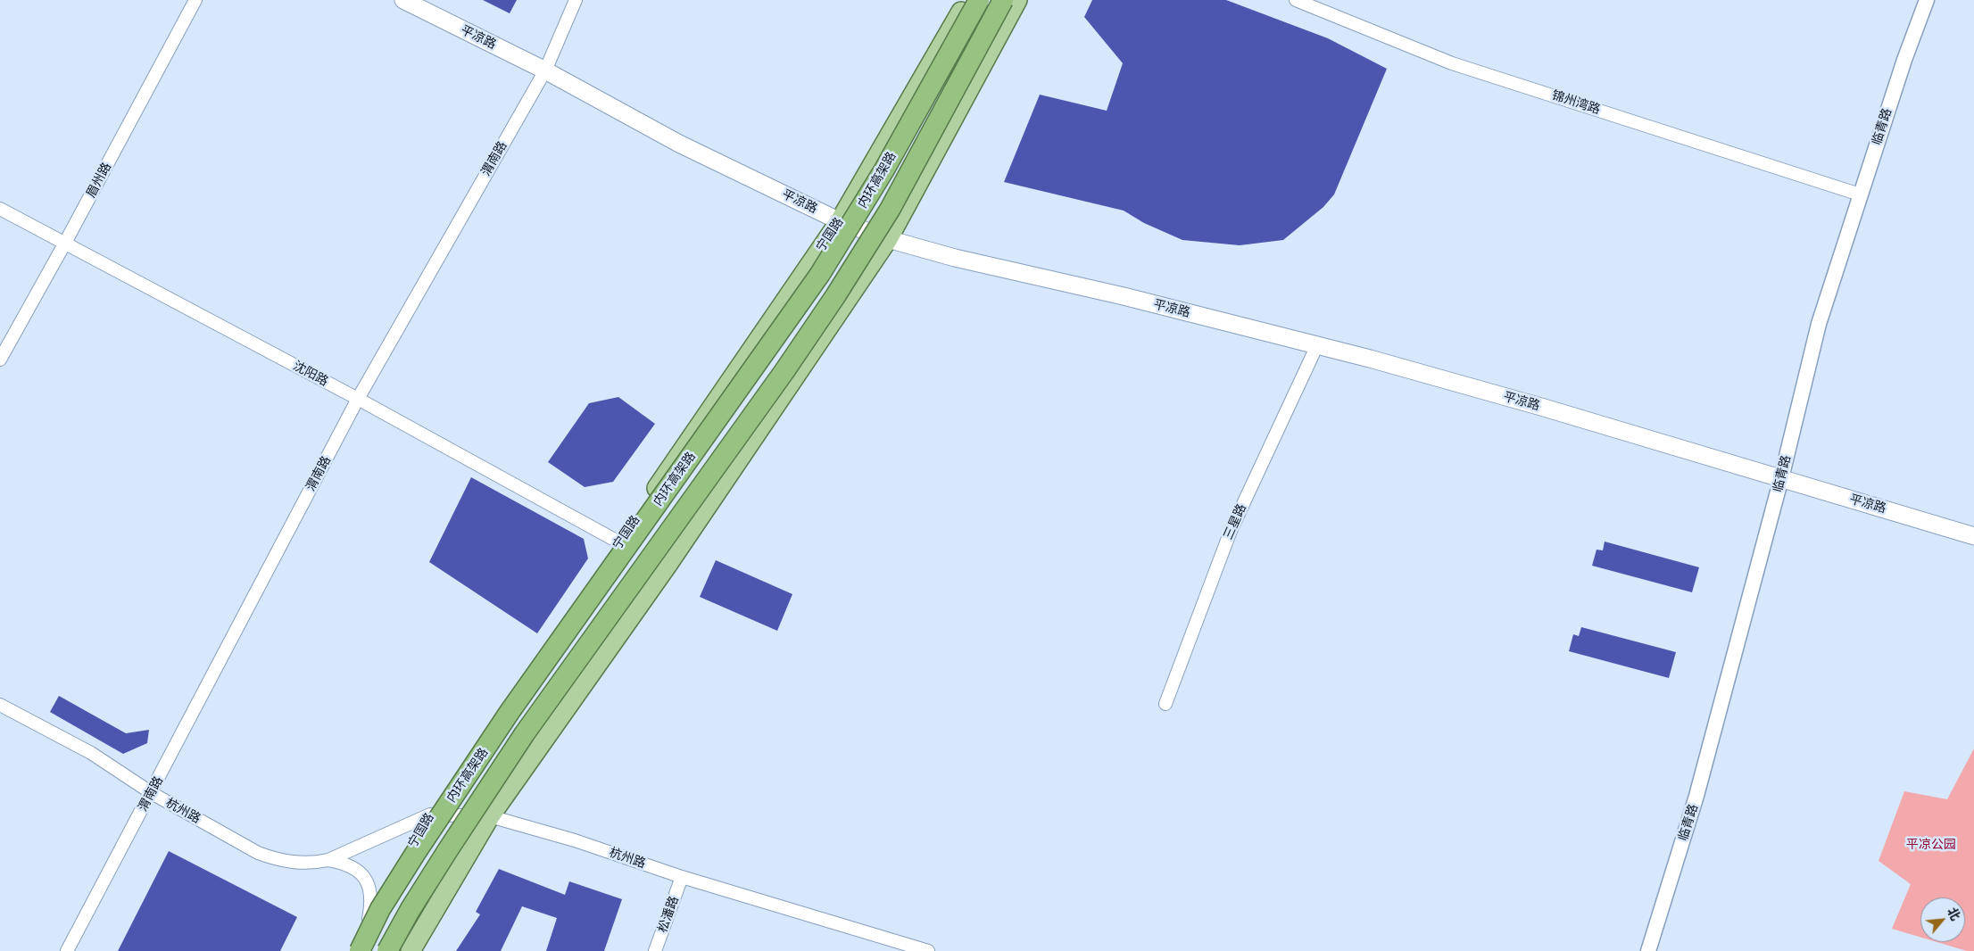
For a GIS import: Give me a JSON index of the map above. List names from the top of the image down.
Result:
{
  "streets": {
    "highway": ["内环高架路"],
    "main road": ["平凉路", "宁国路"],
    "street": [
      "锦州湾路",
      "临青路",
      "渭南路",
      "眉州路",
      "沈阳路",
      "三星路",
      "杭州路",
      "松潘路"
    ]
  },
  "crossings": [
    ["平凉路", "临青路"],
    ["平凉路", "渭南路"],
    ["平凉路", "宁国路"],
    ["平凉路", "三星路"],
    ["锦州湾路", "临青路"],
    ["渭南路", "沈阳路"],
    ["渭南路", "杭州路"],
    ["眉州路", "沈阳路"],
    ["宁国路", "沈阳路"],
    ["宁国路", "杭州路"],
    ["杭州路", "松潘路"]
  ],
  "parks": ["平凉公园"],
  "north": "top right"
}
